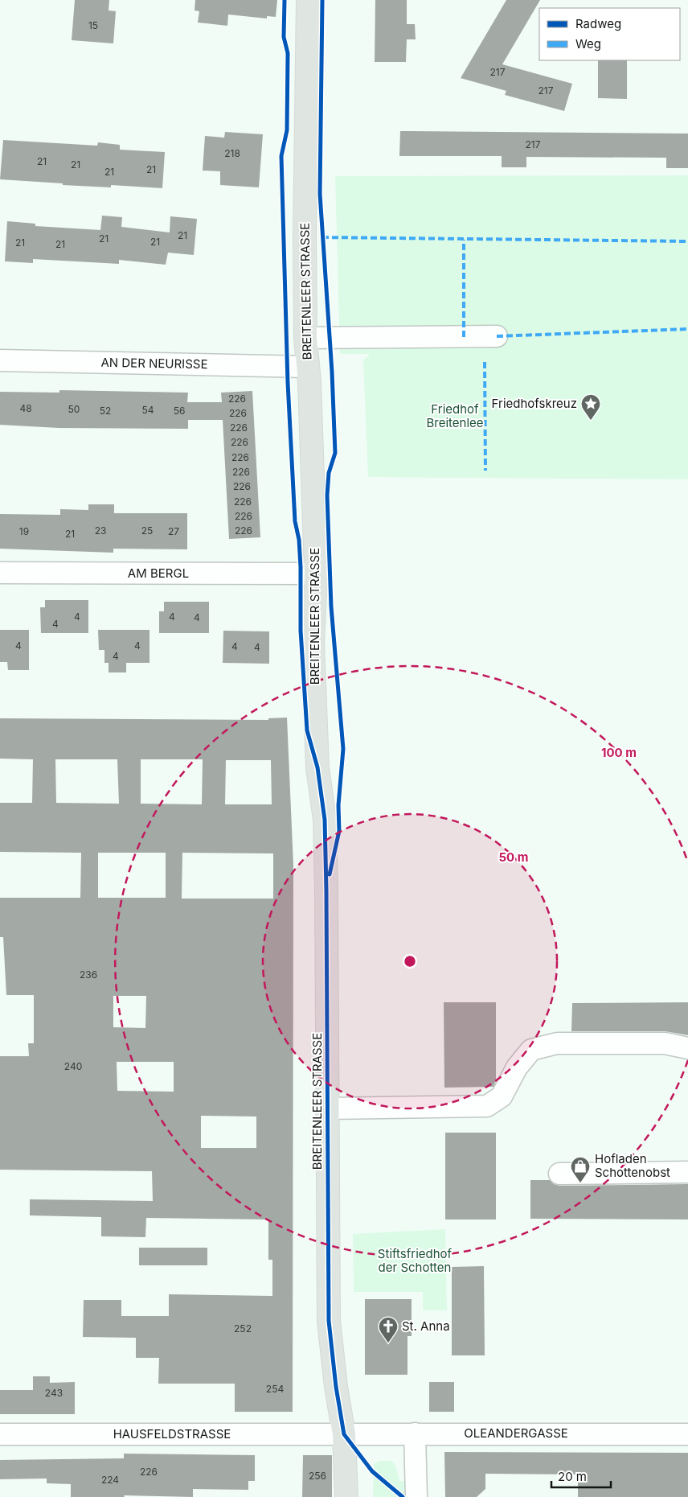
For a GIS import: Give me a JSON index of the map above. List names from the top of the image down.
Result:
{
  "streets": {
    "main road": ["BREITENLEER STRASSE"],
    "street": [
      "AN DER NEURISSE",
      "AM BERGL",
      "OLEANDERGASSE",
      "HAUSFELDSTRASSE"
    ]
  },
  "crossings": [
    ["BREITENLEER STRASSE", "AN DER NEURISSE"],
    ["BREITENLEER STRASSE", "AM BERGL"],
    ["BREITENLEER STRASSE", "OLEANDERGASSE"],
    ["BREITENLEER STRASSE", "HAUSFELDSTRASSE"],
    ["OLEANDERGASSE", "HAUSFELDSTRASSE"]
  ],
  "parks": ["Friedhof Breitenlee", "Stiftsfriedhof der Schotten"],
  "places": {
    "place": ["Friedhofskreuz"],
    "shop": ["Hofladen Schottenobst"],
    "church": ["St. Anna"]
  },
  "house_numbers": [
    "15",
    "217",
    "217",
    "217",
    "218",
    "21",
    "21",
    "21",
    "21",
    "21",
    "21",
    "21",
    "21",
    "21",
    "226",
    "48",
    "50",
    "54",
    "52",
    "56",
    "226",
    "226",
    "226",
    "226",
    "226",
    "226",
    "226",
    "226",
    "23",
    "25",
    "226",
    "19",
    "27",
    "21",
    "4",
    "4",
    "4",
    "4",
    "4",
    "4",
    "4",
    "4",
    "4",
    "236",
    "240",
    "252",
    "254",
    "243",
    "226",
    "256",
    "224"
  ],
  "legend": ["Radweg", "Weg"],
  "scale_bar": "20 m",
  "rings": ["100 m", "50 m"]
}
